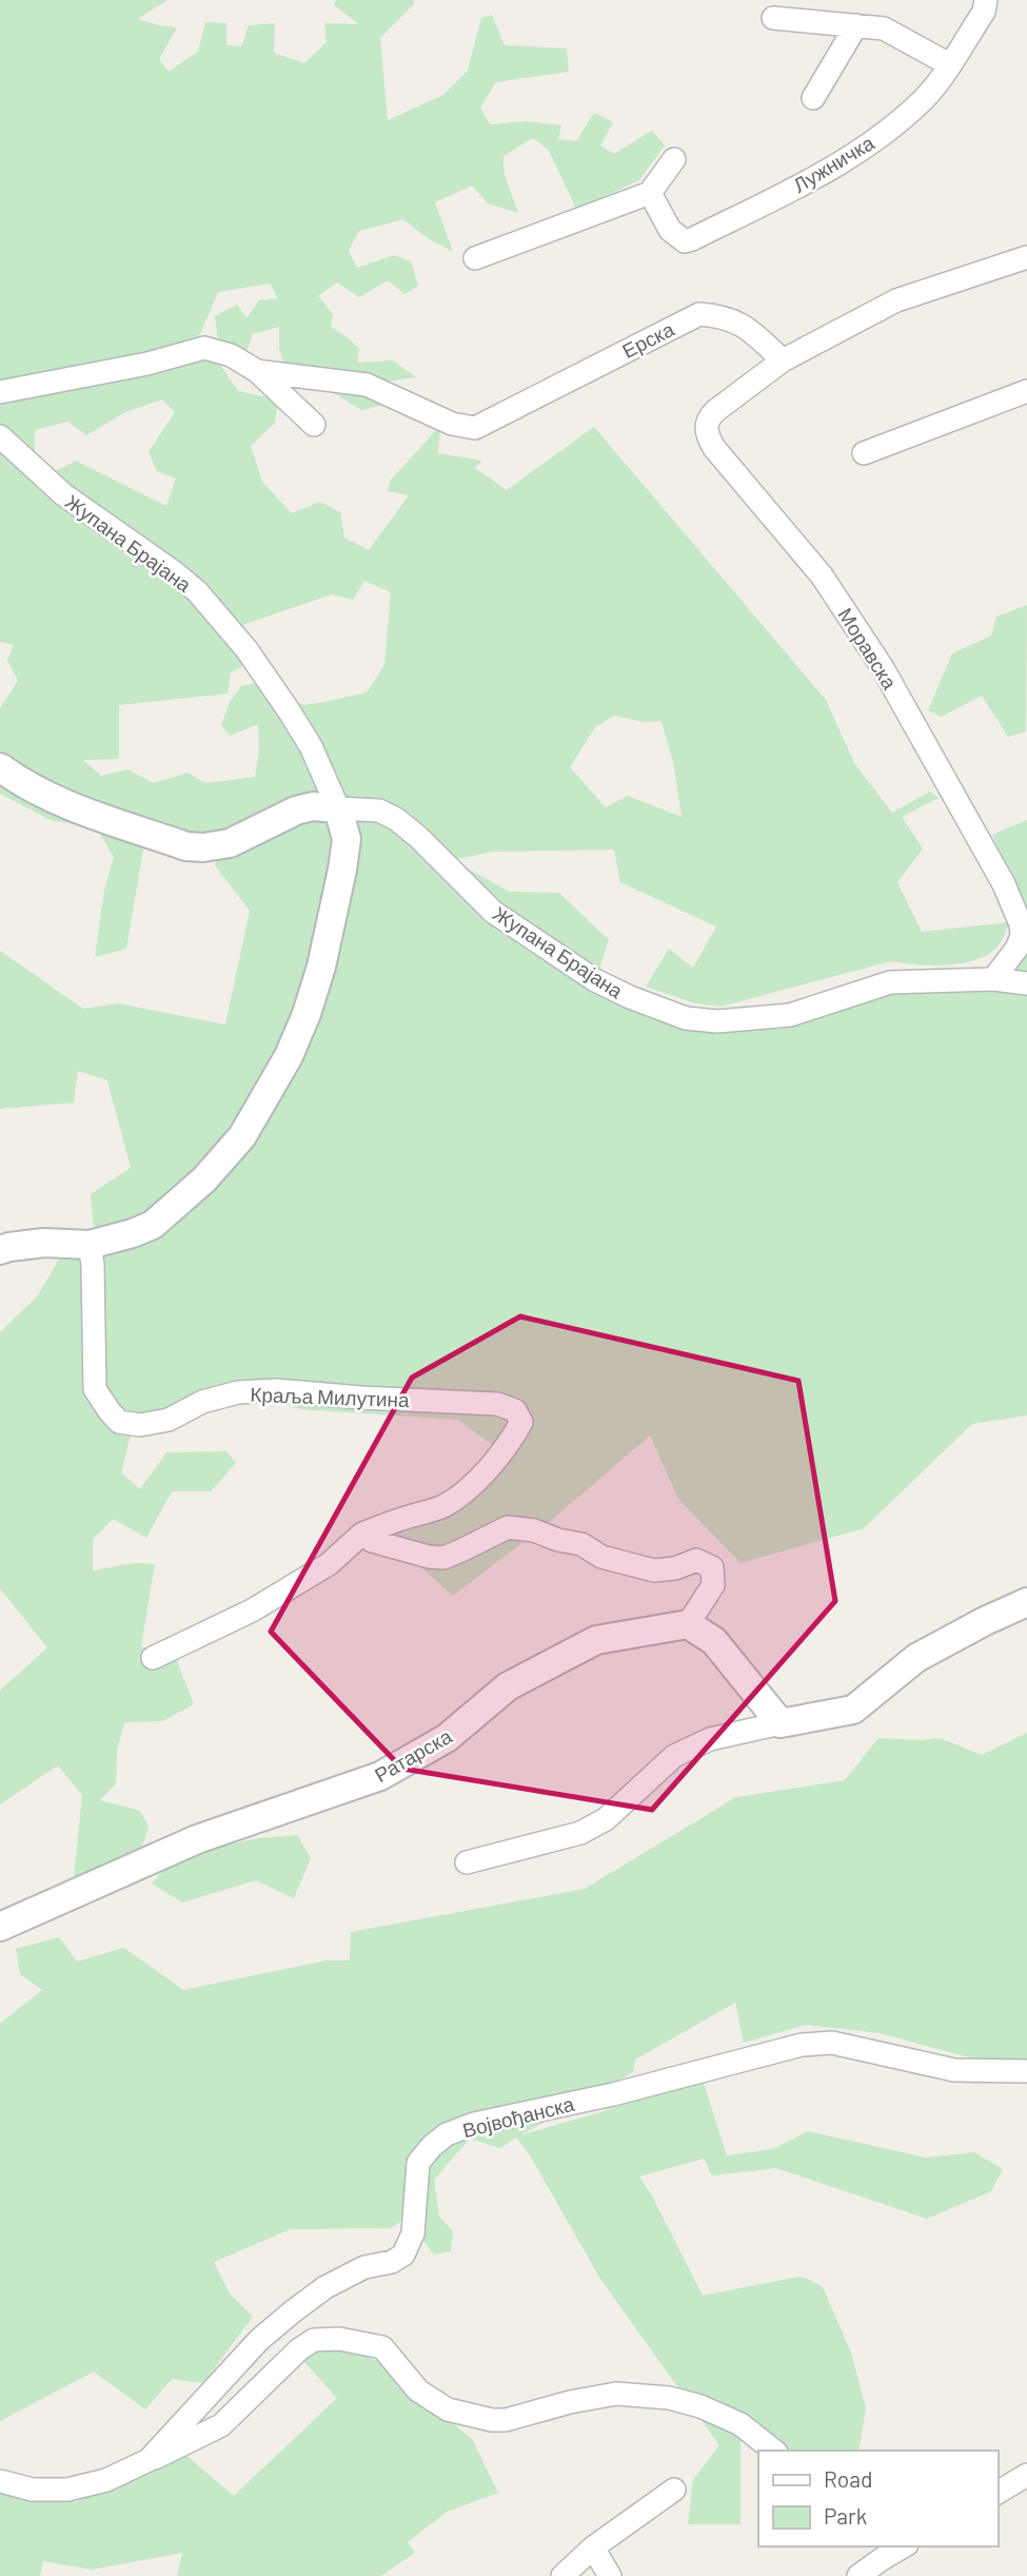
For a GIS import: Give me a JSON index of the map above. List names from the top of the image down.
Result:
{
  "streets": {
    "street": [
      "Лужничка",
      "Ерска",
      "Жупана Брајана",
      "Моравска",
      "Краља Милутина",
      "Ратарска",
      "Војвођанска"
    ]
  },
  "crossings": [
    ["Ерска", "Моравска"],
    ["Жупана Брајана", "Моравска"]
  ],
  "legend": ["Road", "Park"]
}
